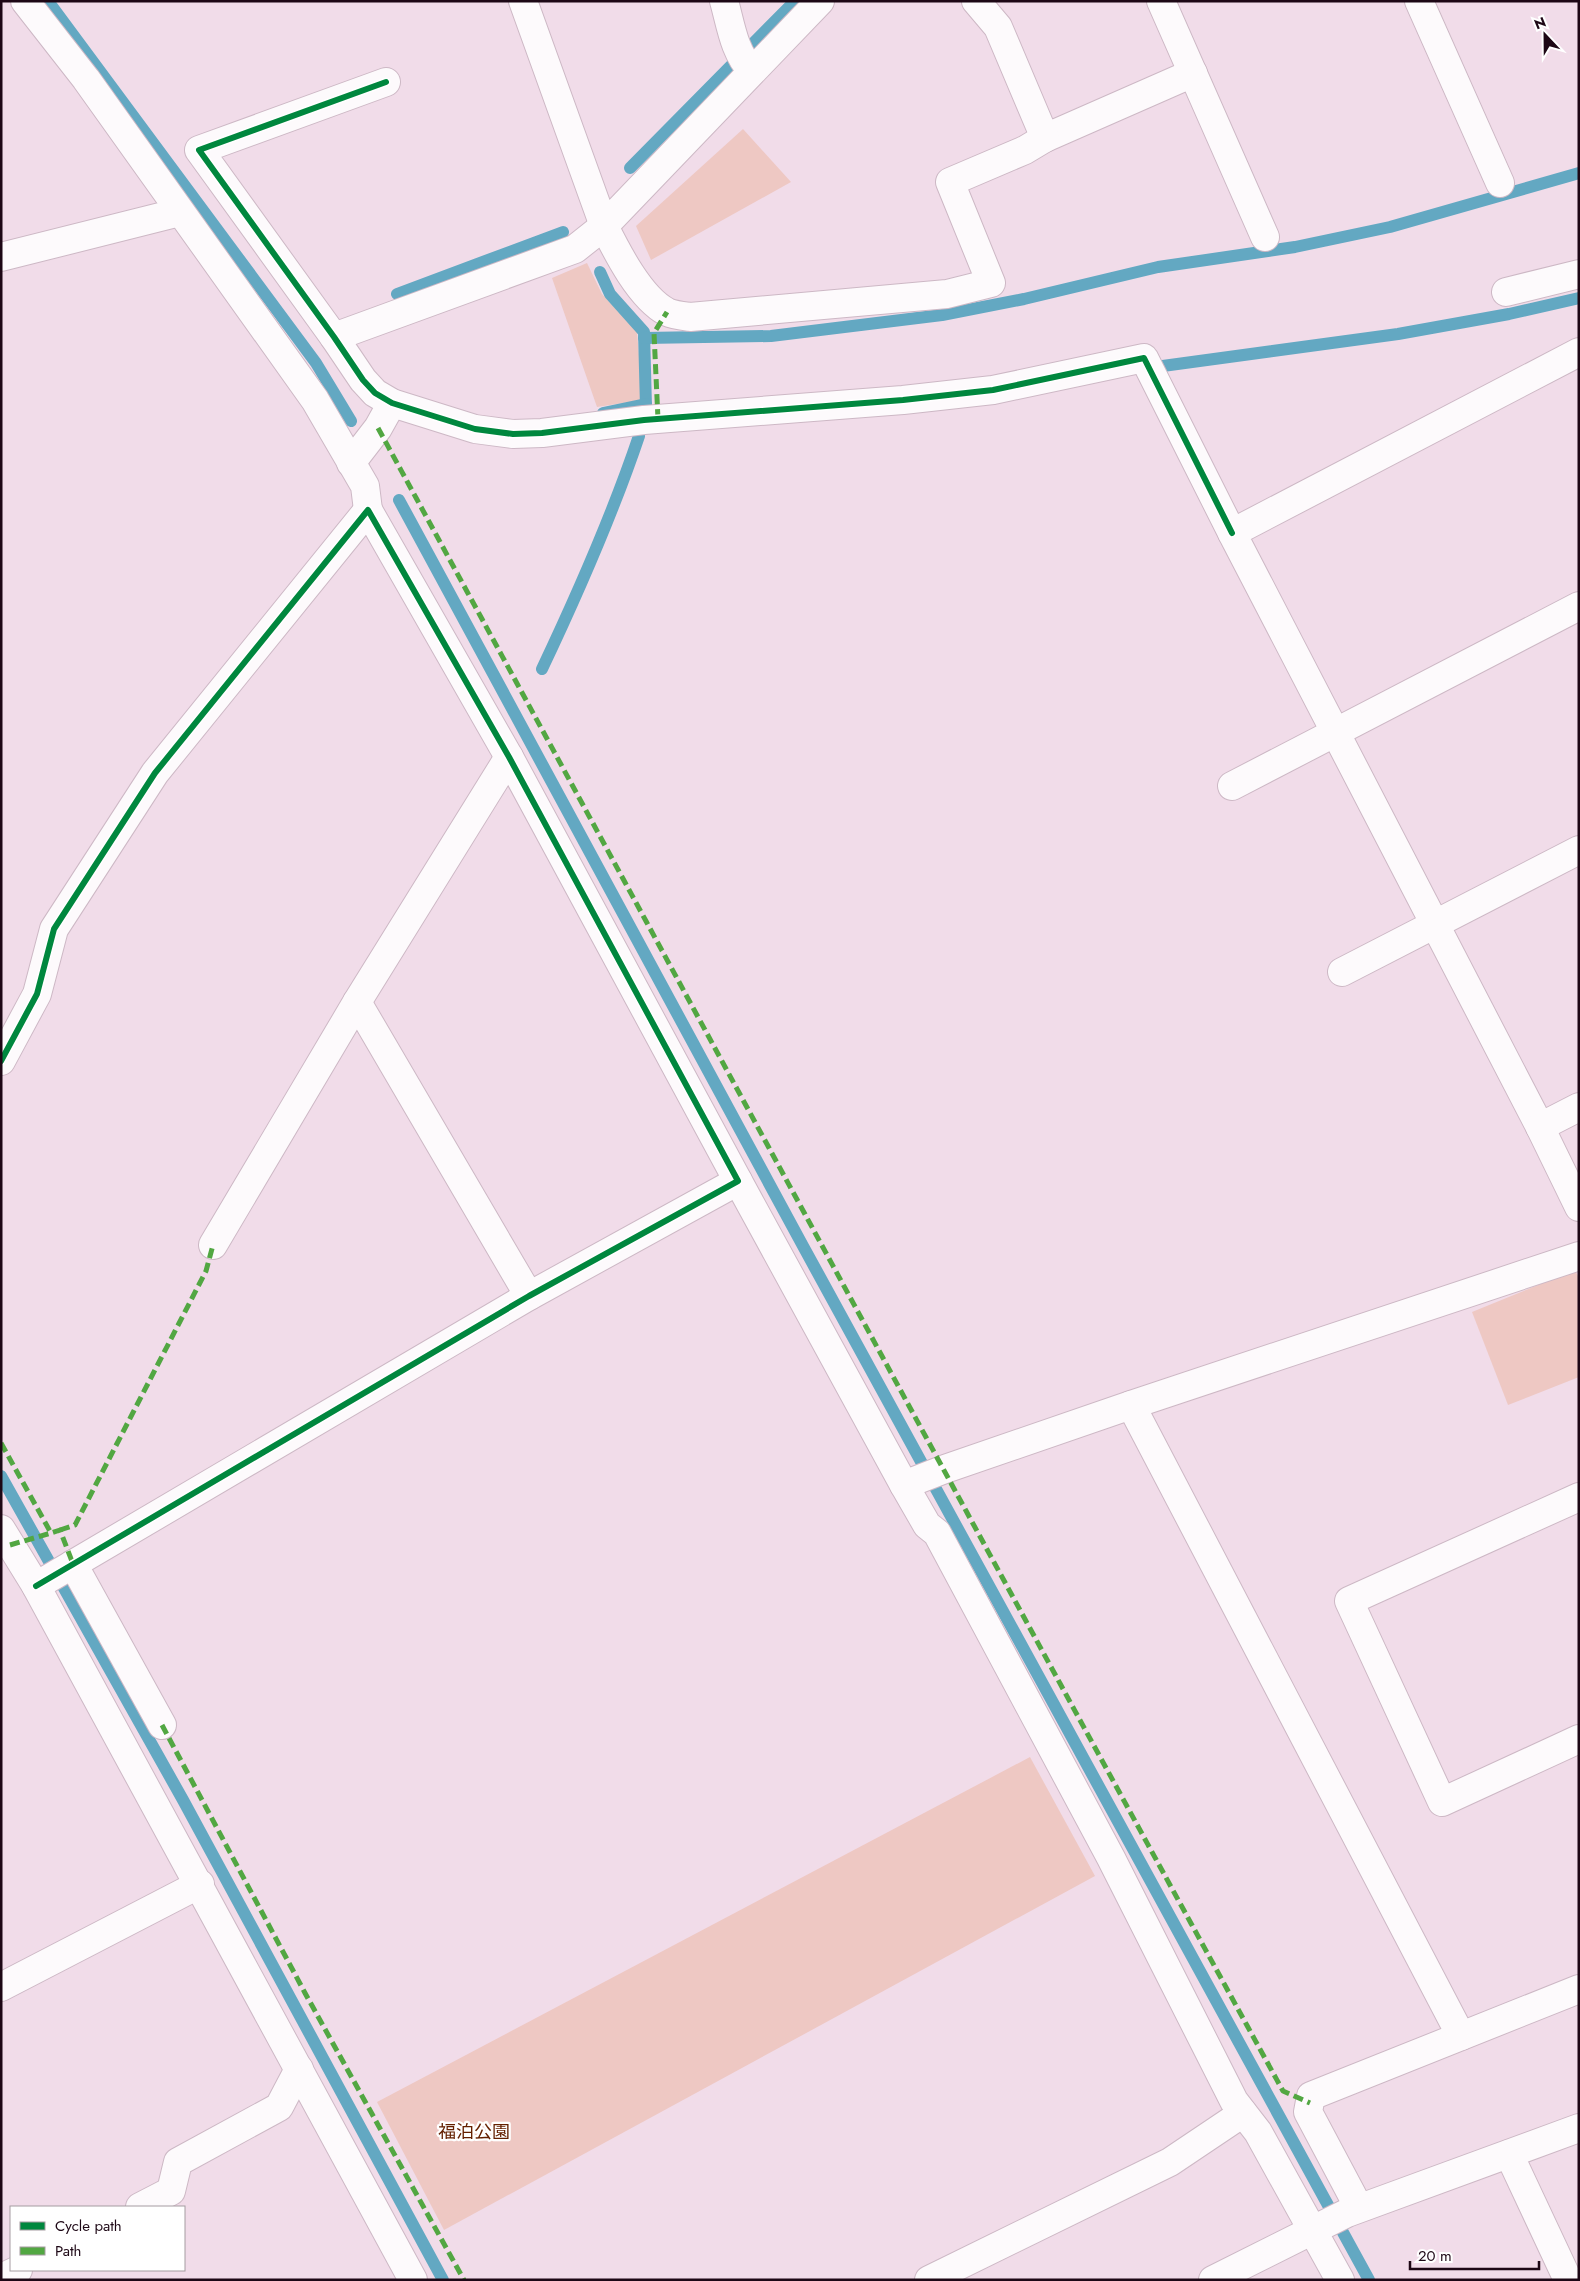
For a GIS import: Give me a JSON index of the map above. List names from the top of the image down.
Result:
{
  "parks": ["福泊公園"],
  "legend": ["Cycle path", "Path"],
  "scale_bar": "20 m",
  "north": "top"
}
